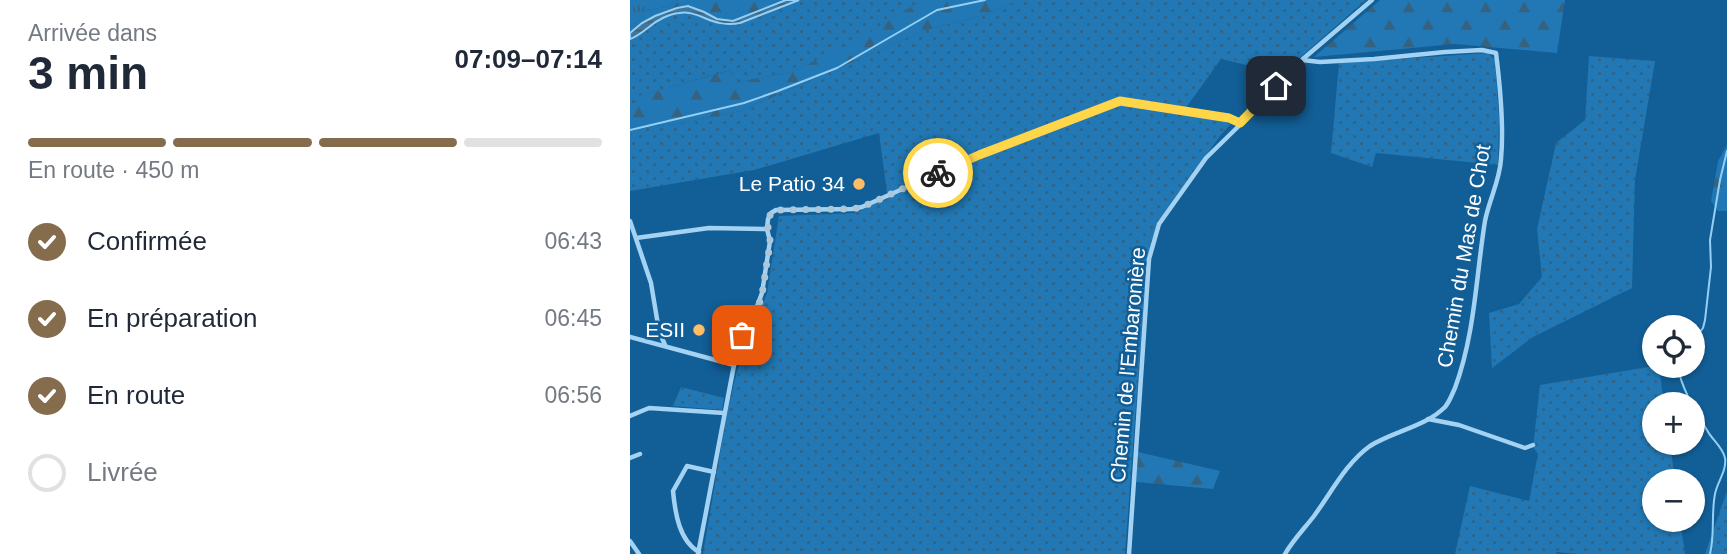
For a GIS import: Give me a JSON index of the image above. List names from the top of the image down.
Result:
{
  "streets": {
    "street": ["Chemin du Mas de Chot", "Chemin de l'Embaronière"]
  },
  "crossings": [
    ["Chemin du Mas de Chot", "Chemin de l'Embaronière"]
  ],
  "places": ["Le Patio 34", "ESII"],
  "page": {
    "heading": ["3 min", "Arrivée dans", "07:09–07:14"],
    "bar": "En route · 450 m",
    "list": [
      ["Confirmée", "06:43"],
      ["En préparation", "06:45"],
      ["En route", "06:56"],
      "Livrée"
    ],
    "map_buttons": ["+", "−"]
  }
}
